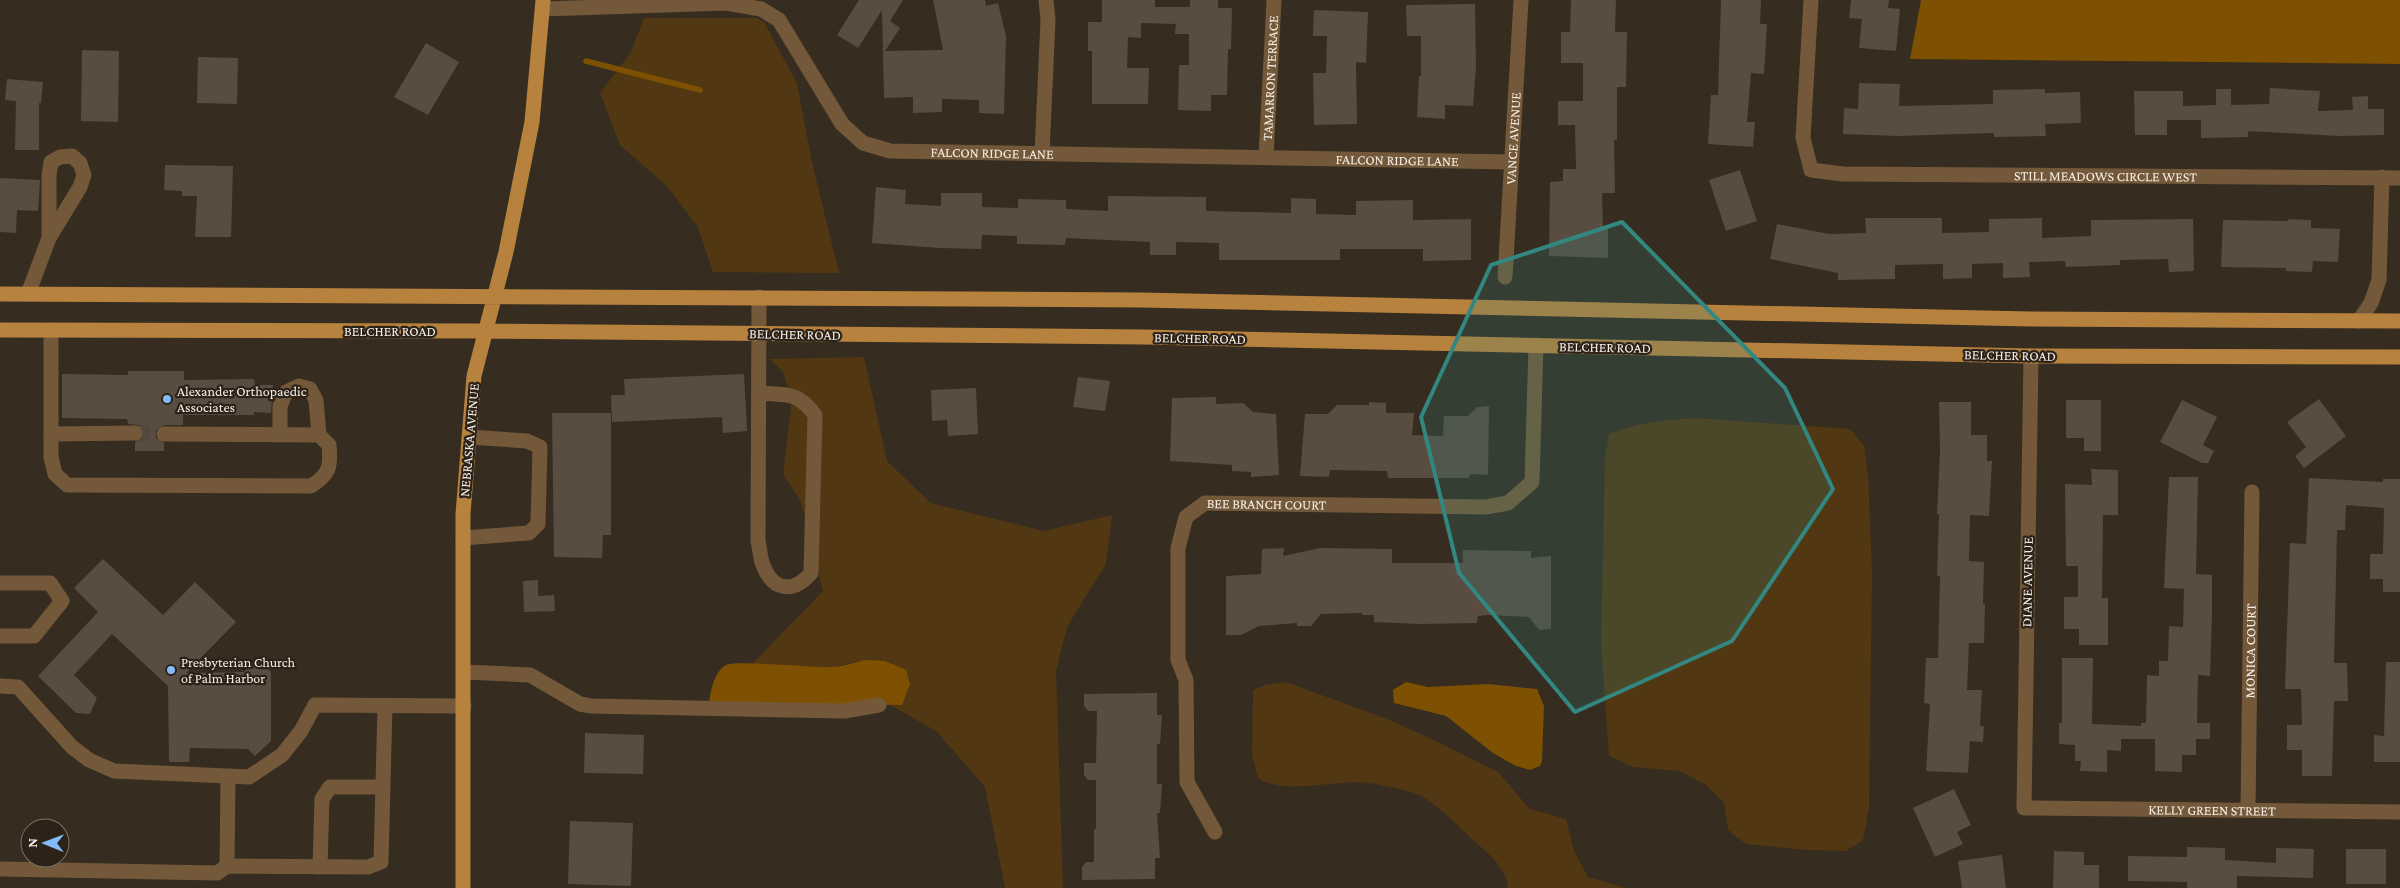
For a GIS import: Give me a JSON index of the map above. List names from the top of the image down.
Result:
{
  "streets": {
    "main road": ["BELCHER ROAD", "NEBRASKA AVENUE"],
    "street": [
      "TAMARRON TERRACE",
      "VANCE AVENUE",
      "FALCON RIDGE LANE",
      "STILL MEADOWS CIRCLE WEST",
      "BEE BRANCH COURT",
      "DIANE AVENUE",
      "MONICA COURT",
      "KELLY GREEN STREET"
    ]
  },
  "crossings": [
    ["TAMARRON TERRACE", "FALCON RIDGE LANE"],
    ["VANCE AVENUE", "FALCON RIDGE LANE"],
    ["FALCON RIDGE LANE", "NEBRASKA AVENUE"],
    ["BELCHER ROAD", "NEBRASKA AVENUE"],
    ["BELCHER ROAD", "BEE BRANCH COURT"],
    ["BELCHER ROAD", "DIANE AVENUE"],
    ["DIANE AVENUE", "KELLY GREEN STREET"],
    ["MONICA COURT", "KELLY GREEN STREET"]
  ],
  "places": ["Alexander Orthopaedic Associates", "Presbyterian Church of Palm Harbor"],
  "north": "left"
}
